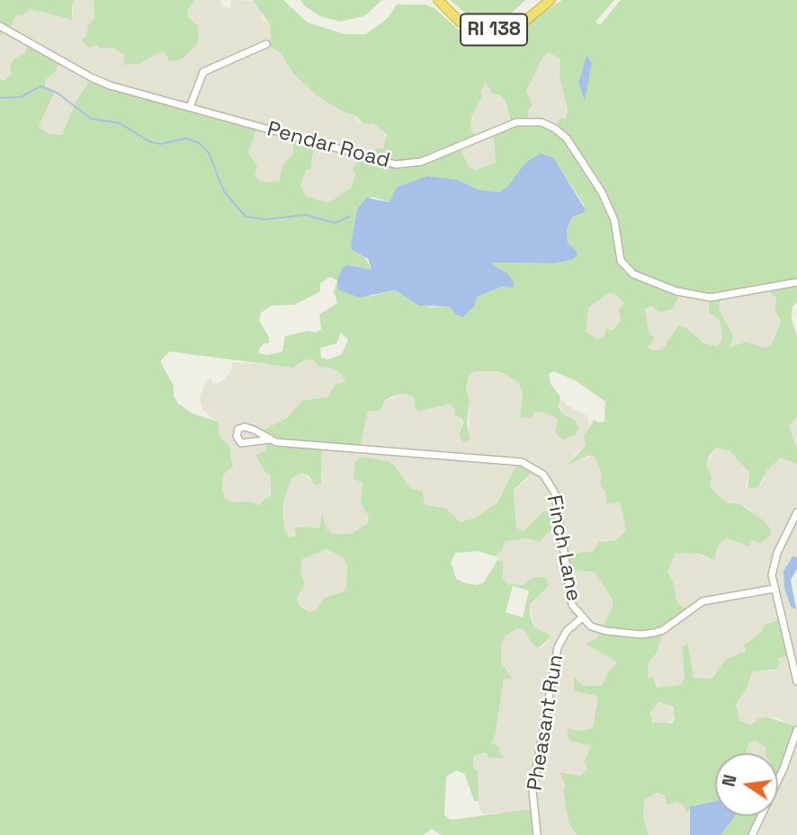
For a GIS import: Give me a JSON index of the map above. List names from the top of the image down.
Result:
{
  "streets": {
    "highway": ["RI 138"],
    "street": ["Pendar Road", "Finch Lane", "Pheasant Run"]
  },
  "crossings": [
    ["Finch Lane", "Pheasant Run"]
  ],
  "north": "left"
}
